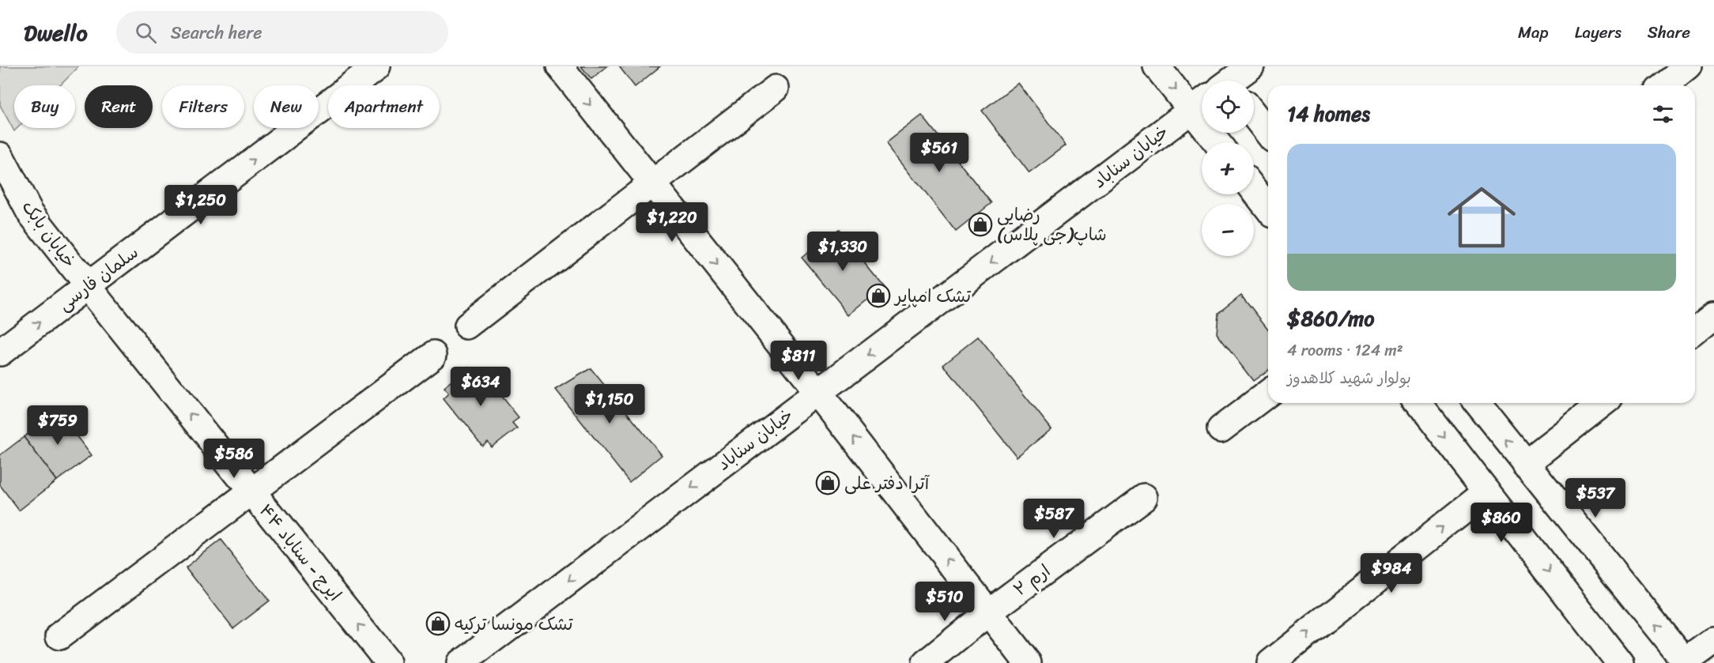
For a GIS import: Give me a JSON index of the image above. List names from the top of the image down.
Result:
{
  "streets": {
    "street": [
      "خیابان سناباد",
      "خیابان بابک",
      "سلمان فارسی",
      "ایرج - سناباد ۴۴",
      "ارم ۲"
    ]
  },
  "crossings": [
    ["خیابان بابک", "سلمان فارسی"],
    ["خیابان بابک", "ایرج - سناباد ۴۴"],
    ["سلمان فارسی", "ایرج - سناباد ۴۴"]
  ],
  "one_way": ["خیابان سناباد", "سلمان فارسی", "ایرج - سناباد ۴۴"],
  "places": {
    "shop": [
      "رضایی شاپ(جی پلاس)",
      "تشک امپایر",
      "آترا دفتر علی",
      "تشک مونسا ترکیه"
    ]
  },
  "page": {
    "header": "Dwello",
    "search": "Search here",
    "nav": ["Map", "Layers", "Share"],
    "map_buttons": ["+", "−"],
    "chip": [
      "Buy",
      "Rent",
      "Filters",
      "New",
      "Apartment"
    ],
    "heading": "14 homes",
    "price": [
      "$561",
      "$1,250",
      "$1,220",
      "$1,330",
      "$811",
      "$634",
      "$1,150",
      "$759",
      "$586",
      "$537",
      "$587",
      "$860",
      "$984",
      "$510"
    ],
    "list": [
      {
        "name": "$860/mo",
        "note": "4 rooms · 124 m² · بولوار شهید کلاهدوز"
      }
    ]
  }
}
